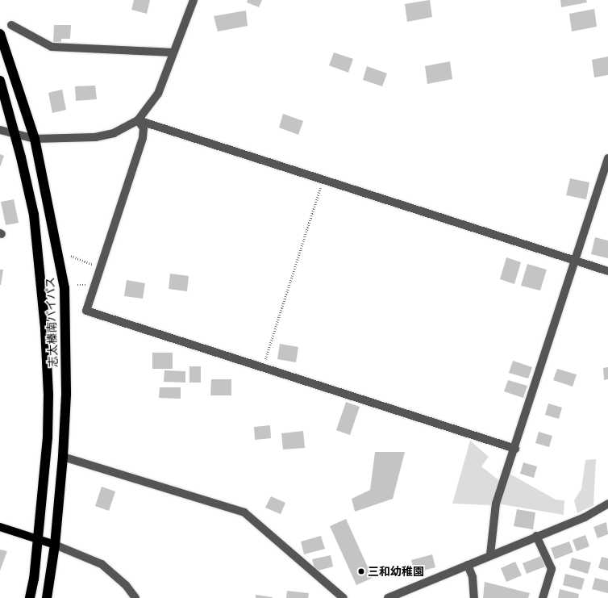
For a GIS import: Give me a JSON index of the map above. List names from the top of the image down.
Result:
{
  "streets": {
    "highway": ["志太榛南バイパス"]
  },
  "places": ["三和幼稚園"]
}
